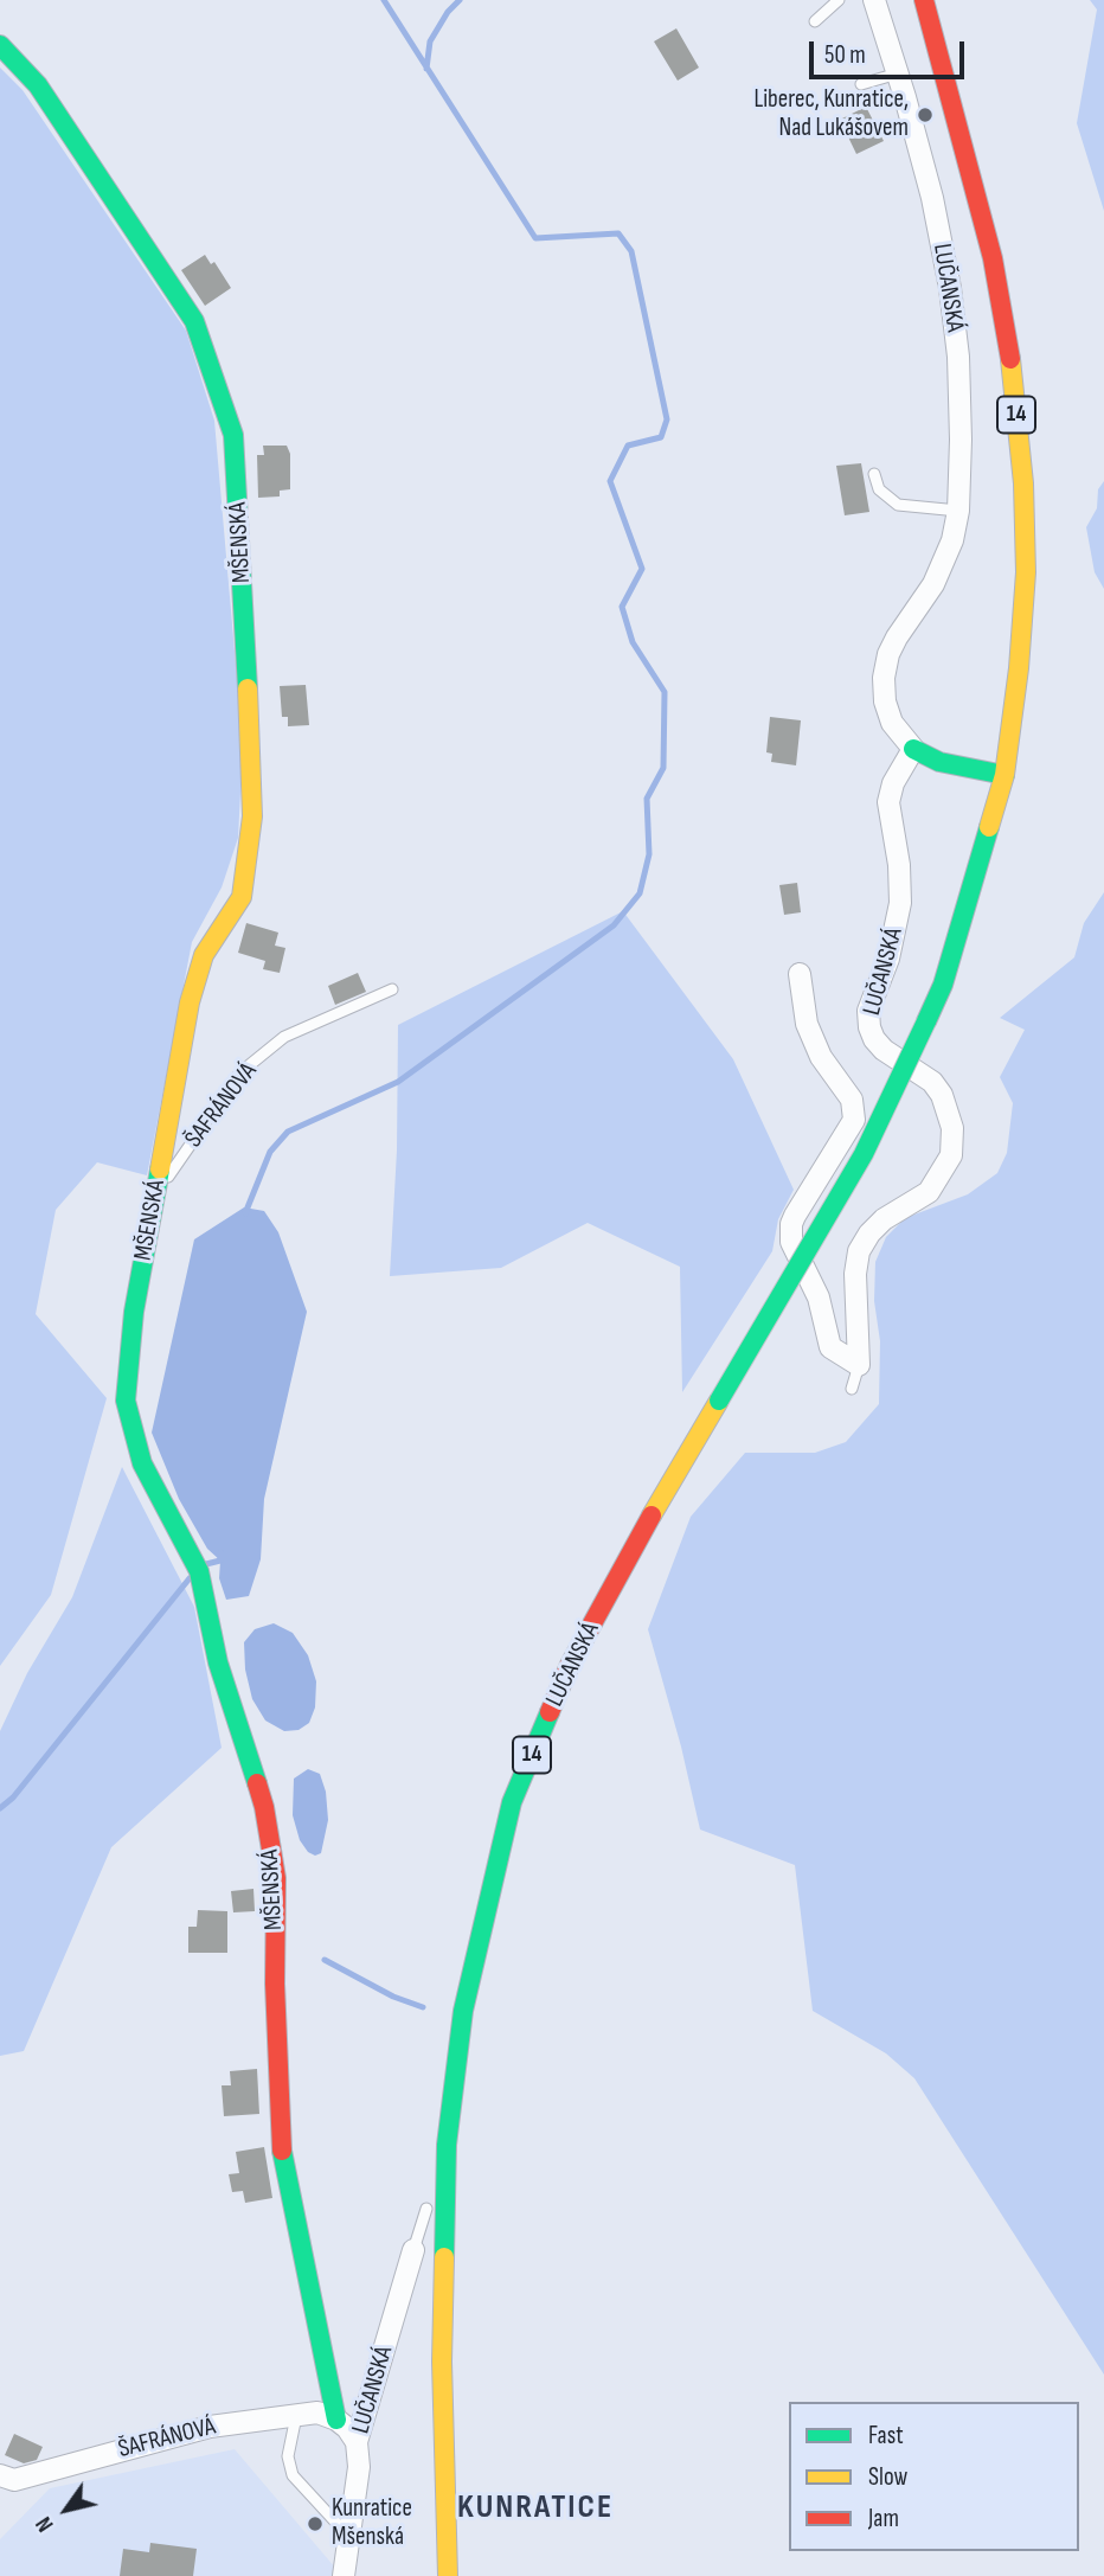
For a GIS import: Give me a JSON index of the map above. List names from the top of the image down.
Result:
{
  "streets": {
    "main road": ["LUČANSKÁ", "14", "MŠENSKÁ"],
    "street": ["ŠAFRÁNOVÁ"]
  },
  "crossings": [
    ["LUČANSKÁ", "14"],
    ["MŠENSKÁ", "ŠAFRÁNOVÁ"]
  ],
  "districts": ["KUNRATICE"],
  "places": ["Liberec, Kunratice, Nad Lukášovem", "Kunratice Mšenská"],
  "legend": ["Fast", "Slow", "Jam"],
  "scale_bar": "50 m",
  "north": "bottom left"
}
